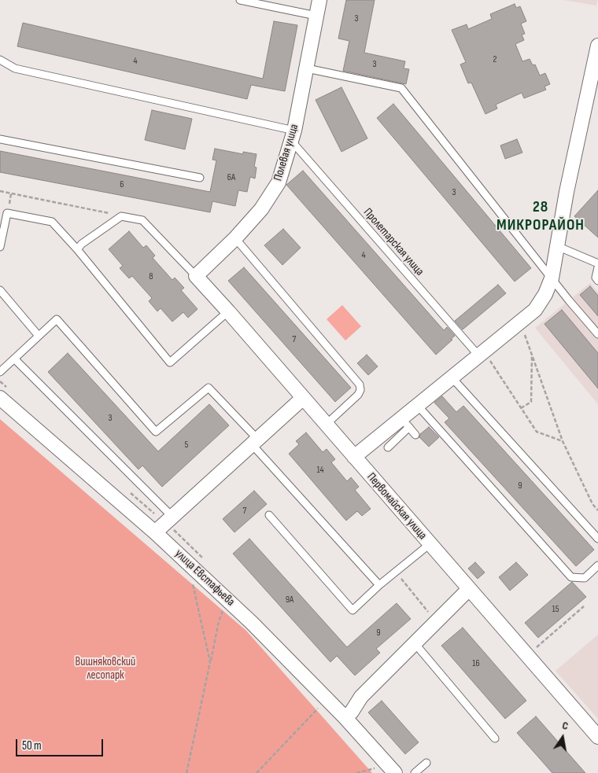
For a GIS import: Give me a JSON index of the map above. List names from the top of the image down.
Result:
{
  "streets": {
    "street": ["Полевая улица", "Первомайская улица", "улица Евстафьева"],
    "lane": ["Пролетарская улица"]
  },
  "crossings": [
    ["Полевая улица", "Пролетарская улица"],
    ["Полевая улица", "Первомайская улица"]
  ],
  "districts": ["28 МИКРОРАЙОН"],
  "parks": ["Вишняковский лесопарк"],
  "house_numbers": [
    "3",
    "2",
    "4",
    "3",
    "6А",
    "6",
    "3",
    "4",
    "8",
    "7",
    "3",
    "5",
    "14",
    "9",
    "7",
    "9А",
    "15",
    "9",
    "16"
  ],
  "scale_bar": "50 m",
  "north": "top"
}
